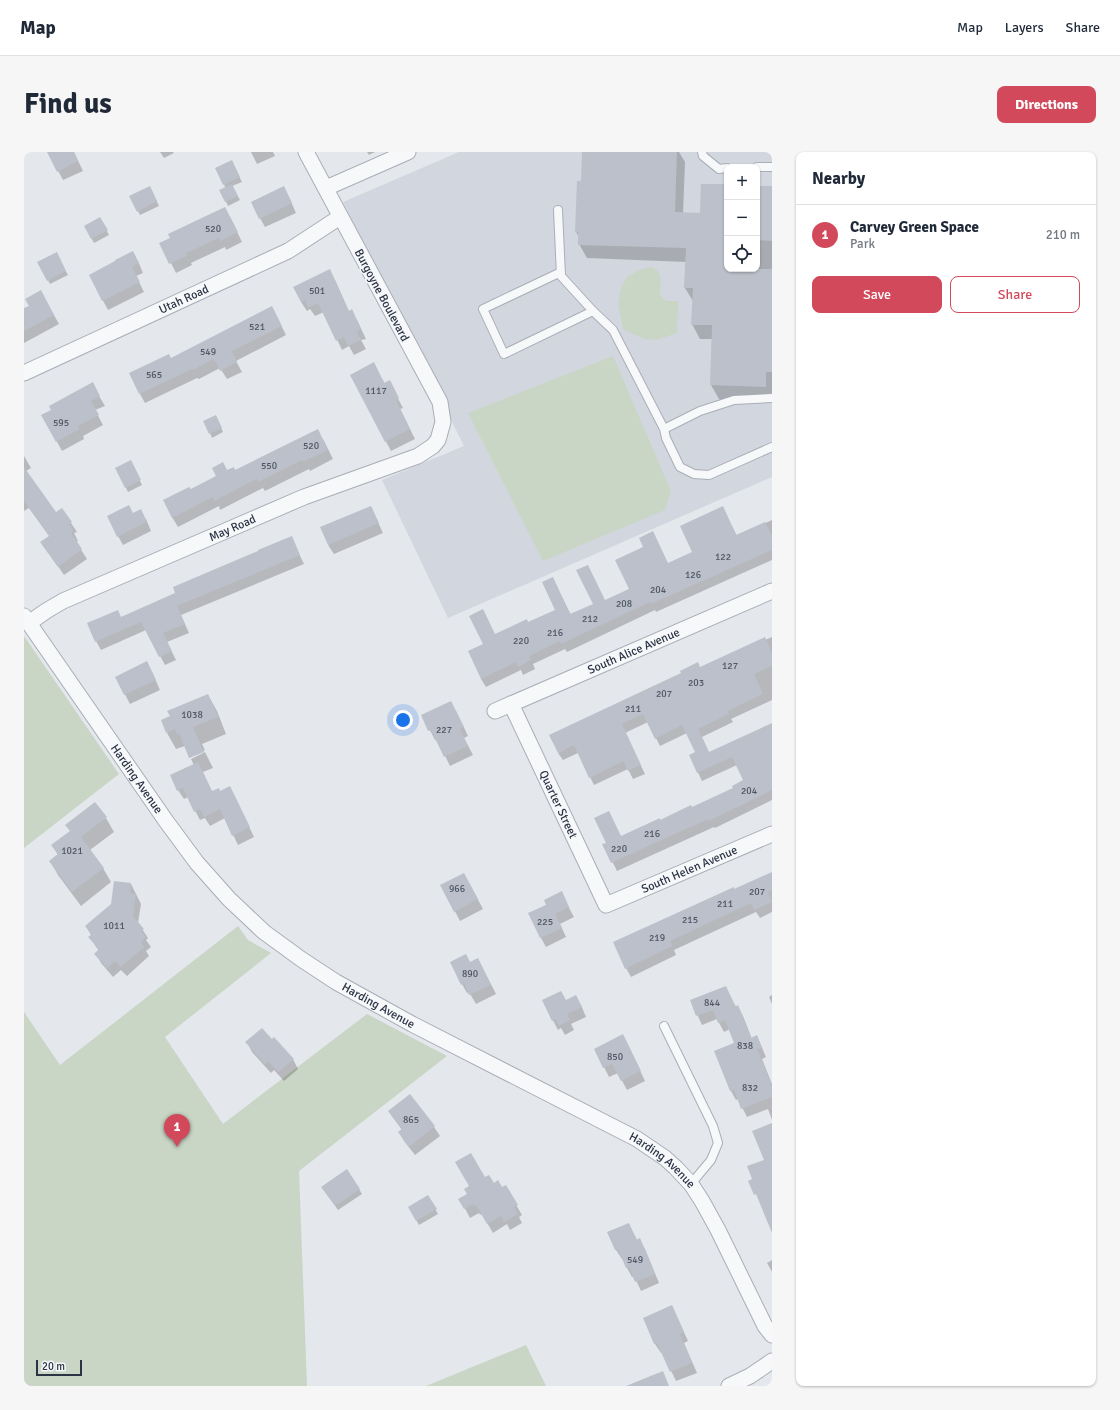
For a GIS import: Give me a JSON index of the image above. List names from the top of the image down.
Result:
{
  "streets": {
    "street": [
      "Burgoyne Boulevard",
      "Utah Road",
      "May Road",
      "South Alice Avenue",
      "Harding Avenue",
      "Quarter Street",
      "South Helen Avenue"
    ]
  },
  "crossings": [
    ["Burgoyne Boulevard", "Utah Road"],
    ["Burgoyne Boulevard", "May Road"],
    ["May Road", "Harding Avenue"],
    ["South Alice Avenue", "Quarter Street"],
    ["Quarter Street", "South Helen Avenue"]
  ],
  "house_numbers": [
    "520",
    "501",
    "521",
    "549",
    "565",
    "1117",
    "595",
    "520",
    "550",
    "122",
    "126",
    "204",
    "208",
    "212",
    "216",
    "220",
    "127",
    "203",
    "207",
    "211",
    "1038",
    "227",
    "204",
    "216",
    "220",
    "1021",
    "966",
    "207",
    "211",
    "215",
    "225",
    "1011",
    "219",
    "890",
    "844",
    "838",
    "850",
    "832",
    "865",
    "549"
  ],
  "scale_bar": "20 m",
  "page": {
    "header": "Map",
    "nav": ["Map", "Layers", "Share"],
    "buttons": [
      "Directions",
      ["Save", "Share"]
    ],
    "title": "Find us",
    "heading": "Nearby",
    "map_buttons": ["+", "−"],
    "list": [
      {
        "mark": "1",
        "name": "Carvey Green Space",
        "note": "Park",
        "value": "210 m"
      }
    ],
    "pins": "1",
    "scale": "20 m"
  }
}
